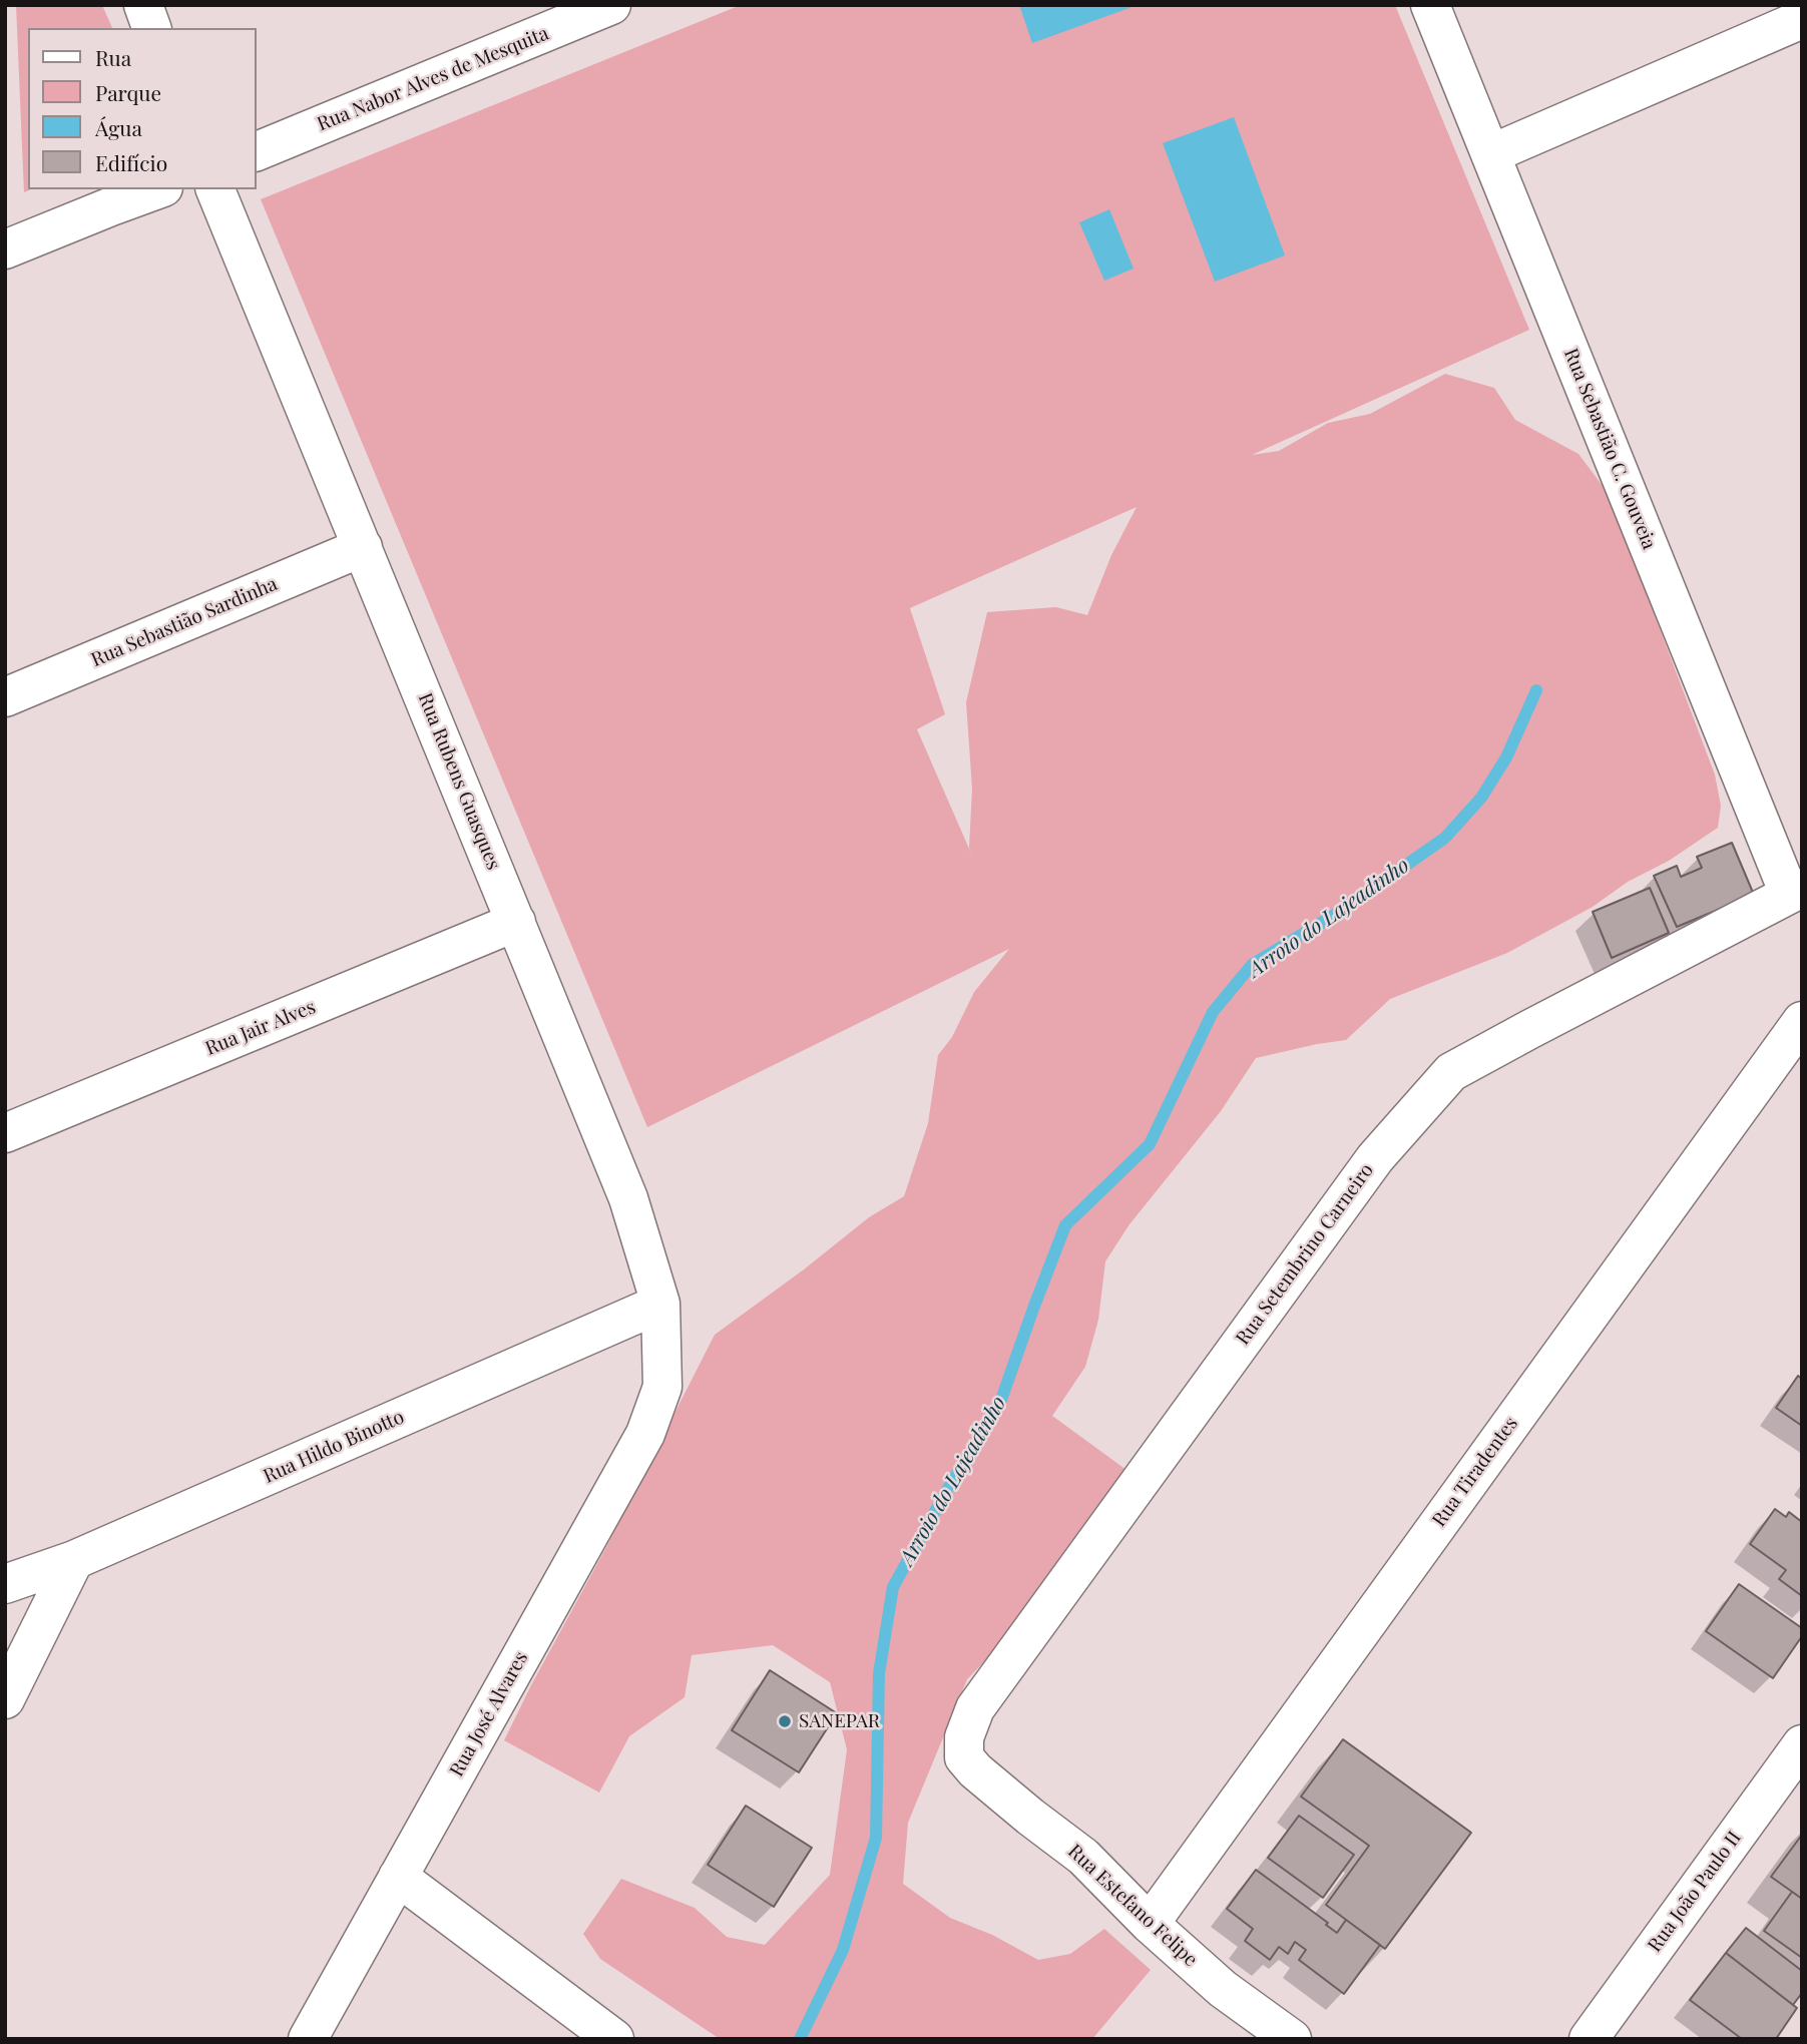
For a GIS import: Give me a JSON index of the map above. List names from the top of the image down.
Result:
{
  "streets": {
    "street": [
      "Rua Nabor Alves de Mesquita",
      "Rua Sebastião C. Gouveia",
      "Rua Sebastião Sardinha",
      "Rua Rubens Guasques",
      "Rua Jair Alves",
      "Rua Setembrino Carneiro",
      "Rua Hildo Binotto",
      "Rua Tiradentes",
      "Rua José Alvares",
      "Rua João Paulo II",
      "Rua Estefano Felipe"
    ]
  },
  "crossings": [
    ["Rua Sebastião C. Gouveia", "Rua Setembrino Carneiro"],
    ["Rua Sebastião Sardinha", "Rua Rubens Guasques"],
    ["Rua Rubens Guasques", "Rua Jair Alves"],
    ["Rua Rubens Guasques", "Rua Hildo Binotto"],
    ["Rua Rubens Guasques", "Rua José Alvares"],
    ["Rua Setembrino Carneiro", "Rua Estefano Felipe"],
    ["Rua Tiradentes", "Rua Estefano Felipe"]
  ],
  "water": ["Arroio do Lajeadinho"],
  "places": ["SANEPAR"],
  "legend": [
    "Rua",
    "Parque",
    "Água",
    "Edifício"
  ]
}
